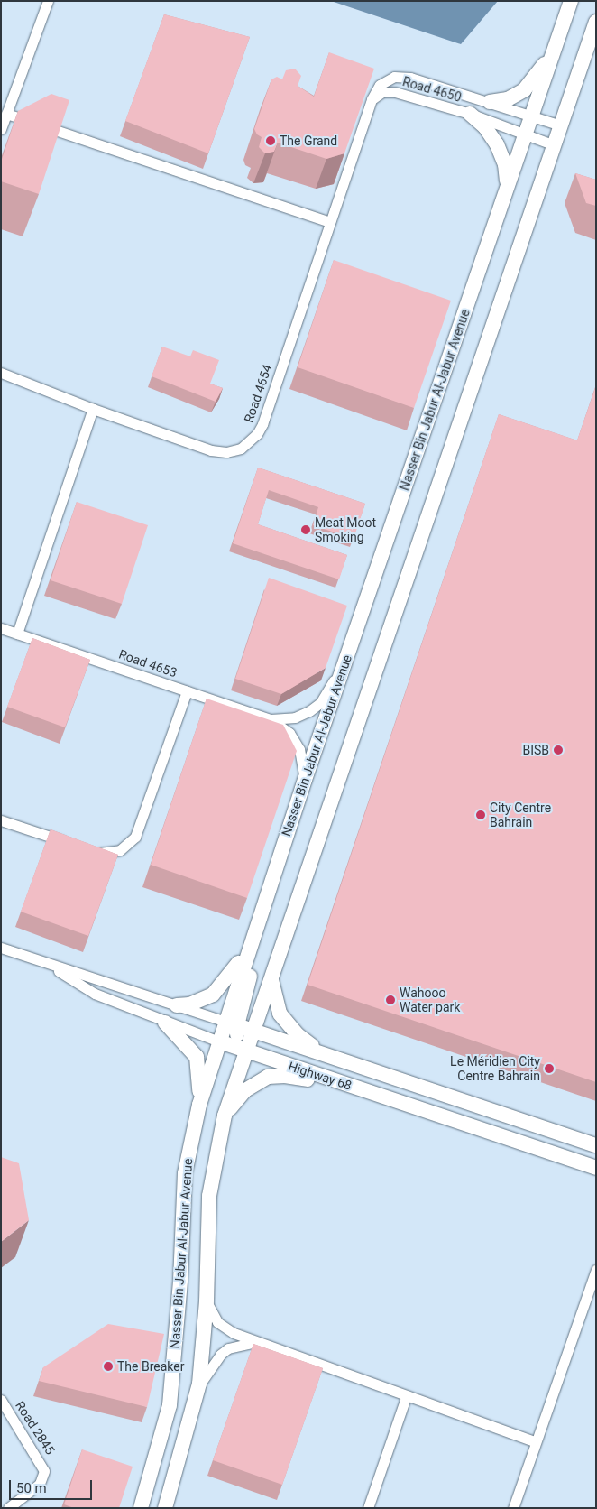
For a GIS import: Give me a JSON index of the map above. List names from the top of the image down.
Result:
{
  "streets": {
    "main road": ["Nasser Bin Jabur Al-Jabur Avenue", "Highway 68"],
    "street": [
      "Road 4650",
      "Road 4654",
      "Road 4653",
      "Road 2845"
    ]
  },
  "crossings": [
    ["Road 4650", "Road 4654"],
    ["Road 4650", "Nasser Bin Jabur Al-Jabur Avenue"],
    ["Nasser Bin Jabur Al-Jabur Avenue", "Road 4653"],
    ["Nasser Bin Jabur Al-Jabur Avenue", "Highway 68"]
  ],
  "places": [
    "The Grand",
    "Meat Moot Smoking",
    "BISB",
    "City Centre Bahrain",
    "Wahooo Water park",
    "Le Méridien City Centre Bahrain",
    "The Breaker"
  ],
  "scale_bar": "50 m"
}
